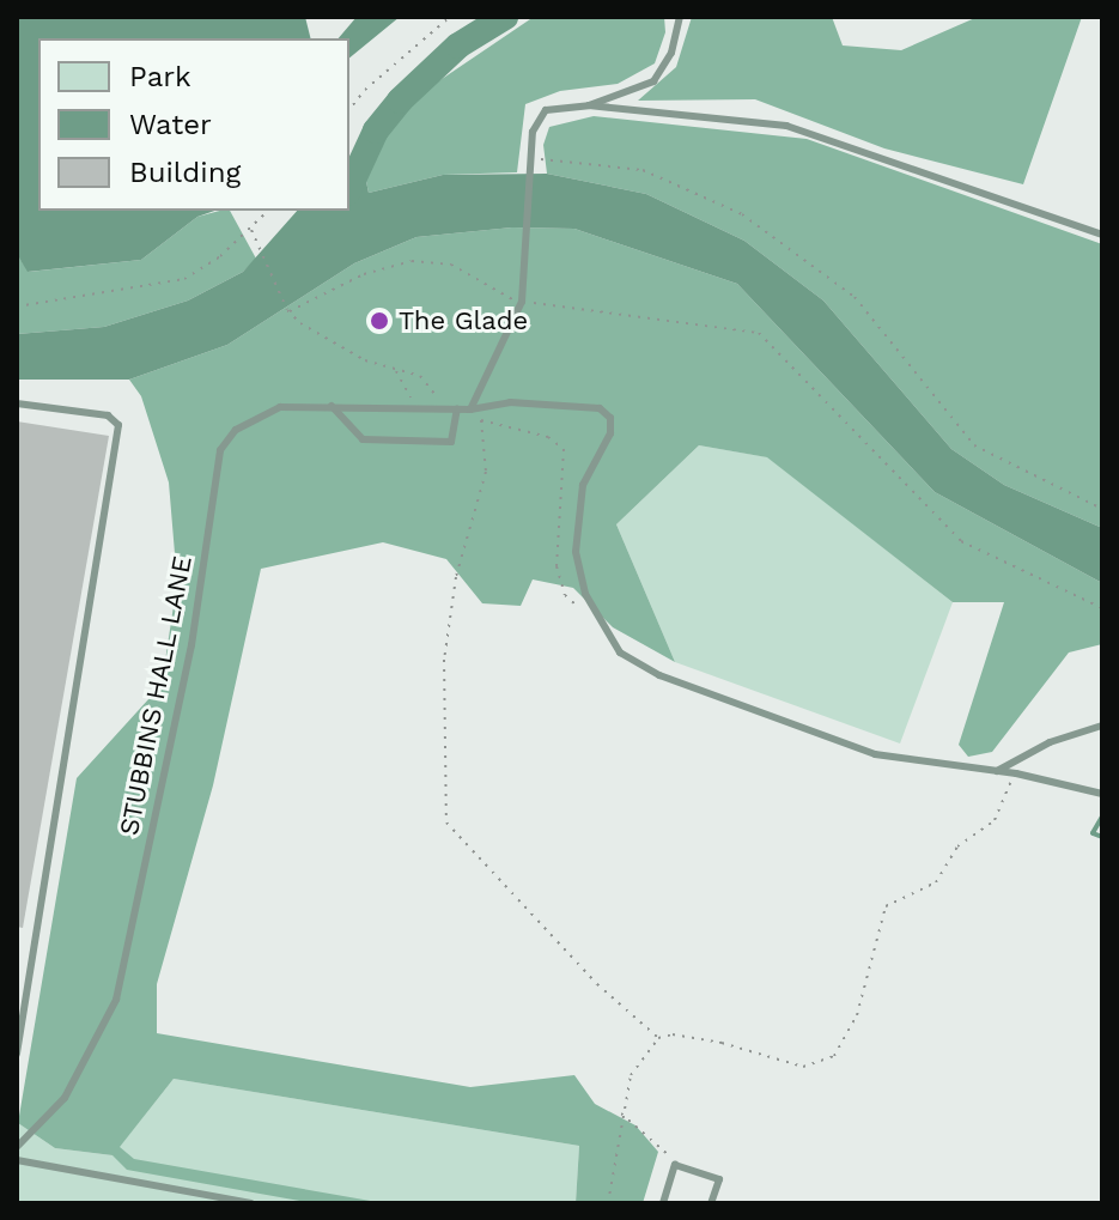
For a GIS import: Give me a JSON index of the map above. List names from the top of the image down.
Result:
{
  "streets": {
    "lane": ["STUBBINS HALL LANE"]
  },
  "places": ["The Glade"],
  "legend": ["Park", "Water", "Building"]
}
